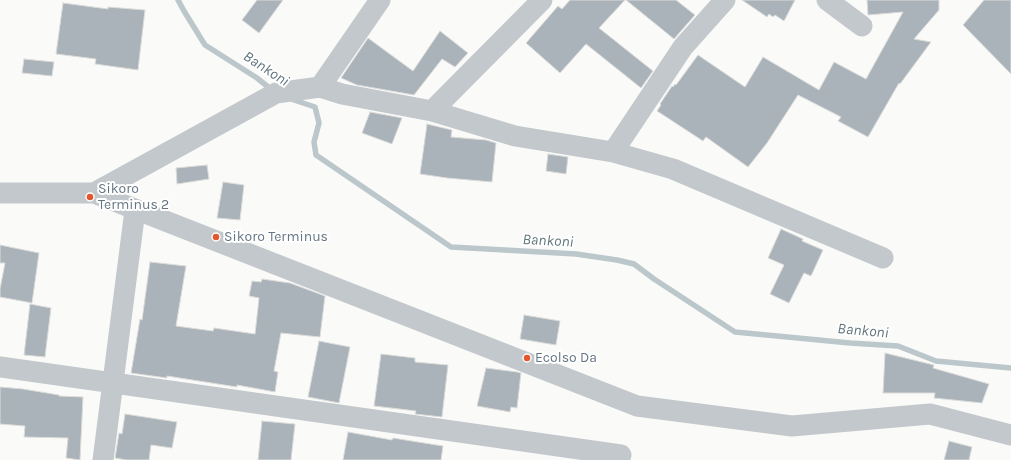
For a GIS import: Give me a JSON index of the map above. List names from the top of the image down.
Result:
{
  "water": ["Bankoni"],
  "places": ["Sikoro Terminus 2", "Sikoro Terminus", "Ecolso Da"]
}
